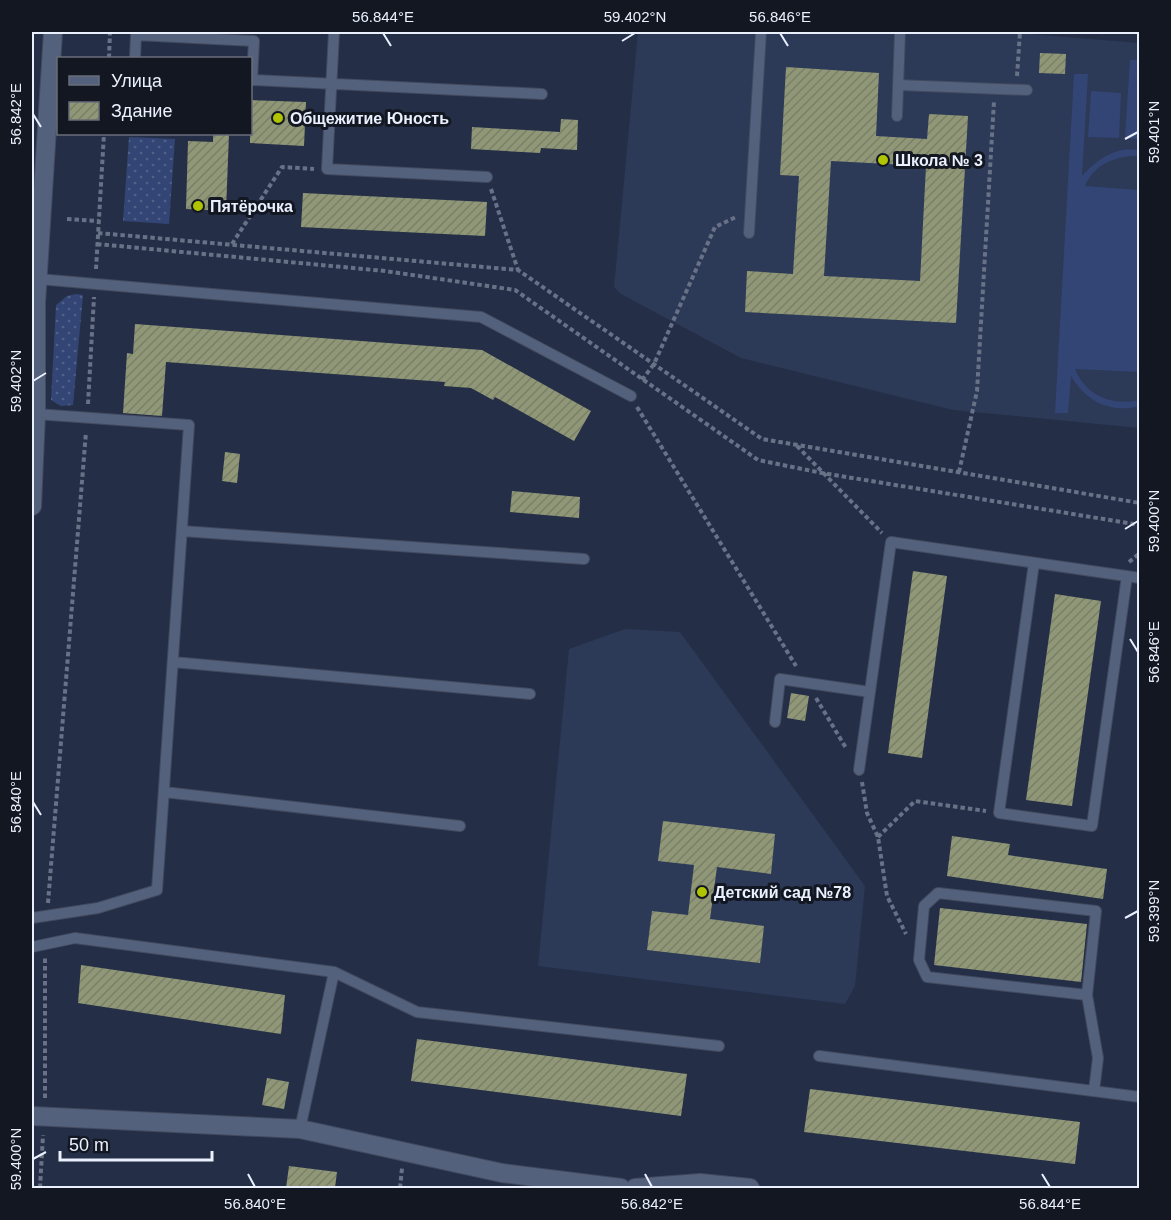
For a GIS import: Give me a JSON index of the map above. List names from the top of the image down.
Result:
{
  "places": [
    "Общежитие Юность",
    "Школа № 3",
    "Пятёрочка",
    "Детский сад №78"
  ],
  "legend": ["Улица", "Здание"],
  "scale_bar": "50 m",
  "coordinates": [
    "56.844°E",
    "59.402°N",
    "56.846°E",
    "56.842°E",
    "59.401°N",
    "59.400°N",
    "56.840°E",
    "59.399°N"
  ]
}
